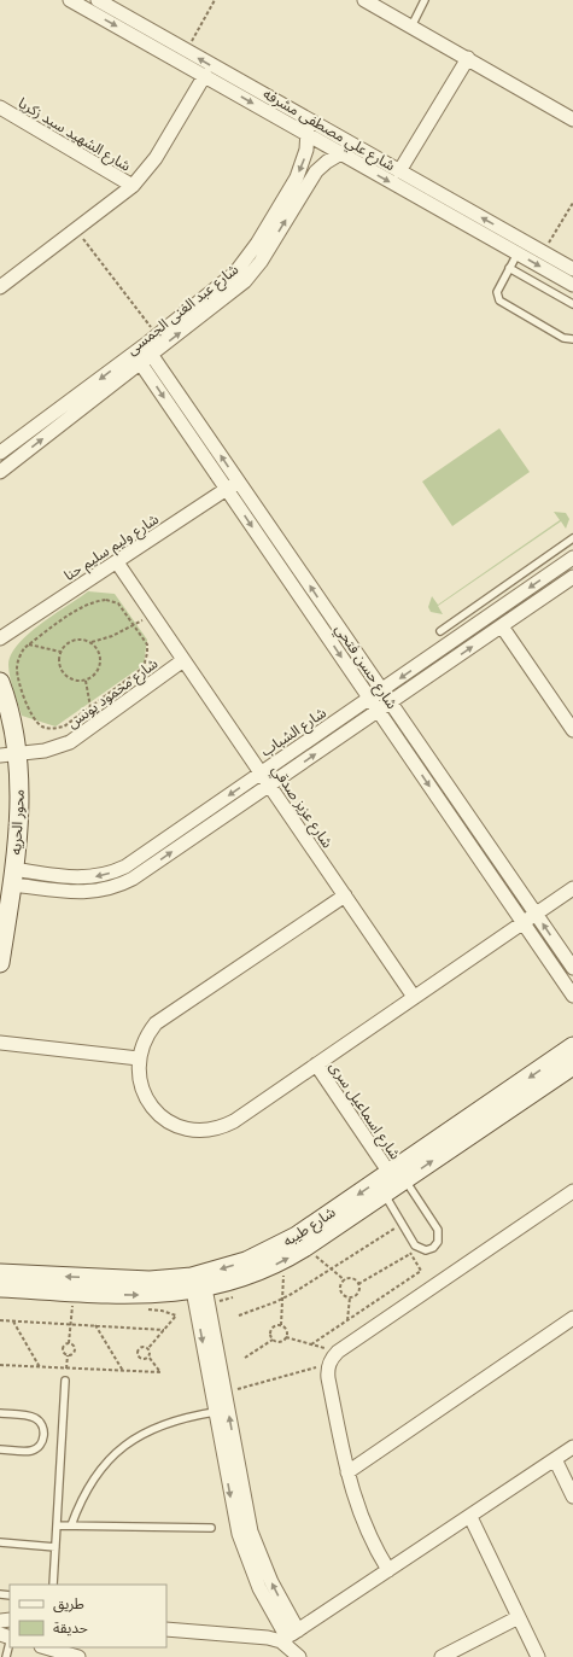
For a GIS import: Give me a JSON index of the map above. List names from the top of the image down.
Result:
{
  "streets": {
    "main road": ["محور الحريه", "شارع طيبه"],
    "street": [
      "شارع علي مصطفى مشرفه",
      "شارع الشهيد سيد زكريا",
      "شارع عبد الغنى الجمسى",
      "شارع وليم سليم حنا",
      "شارع حسن فتحي",
      "شارع محمود يونس",
      "شارع الشباب",
      "شارع عزيز صدقي",
      "شارع اسماعيل سرى"
    ]
  },
  "crossings": [
    ["شارع علي مصطفى مشرفه", "شارع عبد الغنى الجمسى"],
    ["شارع عبد الغنى الجمسى", "شارع حسن فتحي"],
    ["شارع وليم سليم حنا", "شارع حسن فتحي"],
    ["شارع وليم سليم حنا", "شارع عزيز صدقي"],
    ["شارع حسن فتحي", "شارع الشباب"],
    ["شارع محمود يونس", "شارع عزيز صدقي"],
    ["شارع محمود يونس", "محور الحريه"],
    ["شارع الشباب", "شارع عزيز صدقي"],
    ["شارع الشباب", "محور الحريه"],
    ["شارع اسماعيل سرى", "شارع طيبه"]
  ],
  "legend": ["طريق", "حديقة"]
}
